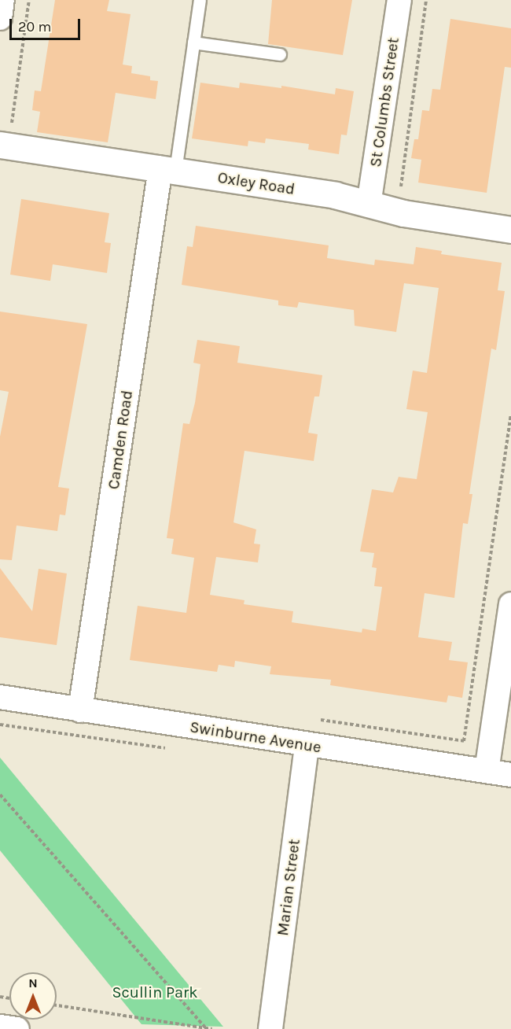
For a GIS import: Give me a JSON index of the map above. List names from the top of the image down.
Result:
{
  "streets": {
    "street": [
      "St Columbs Street",
      "Oxley Road",
      "Camden Road",
      "Swinburne Avenue",
      "Marian Street"
    ]
  },
  "crossings": [
    ["St Columbs Street", "Oxley Road"],
    ["Oxley Road", "Camden Road"],
    ["Camden Road", "Swinburne Avenue"],
    ["Swinburne Avenue", "Marian Street"]
  ],
  "parks": ["Scullin Park"],
  "scale_bar": "20 m",
  "north": "top"
}
